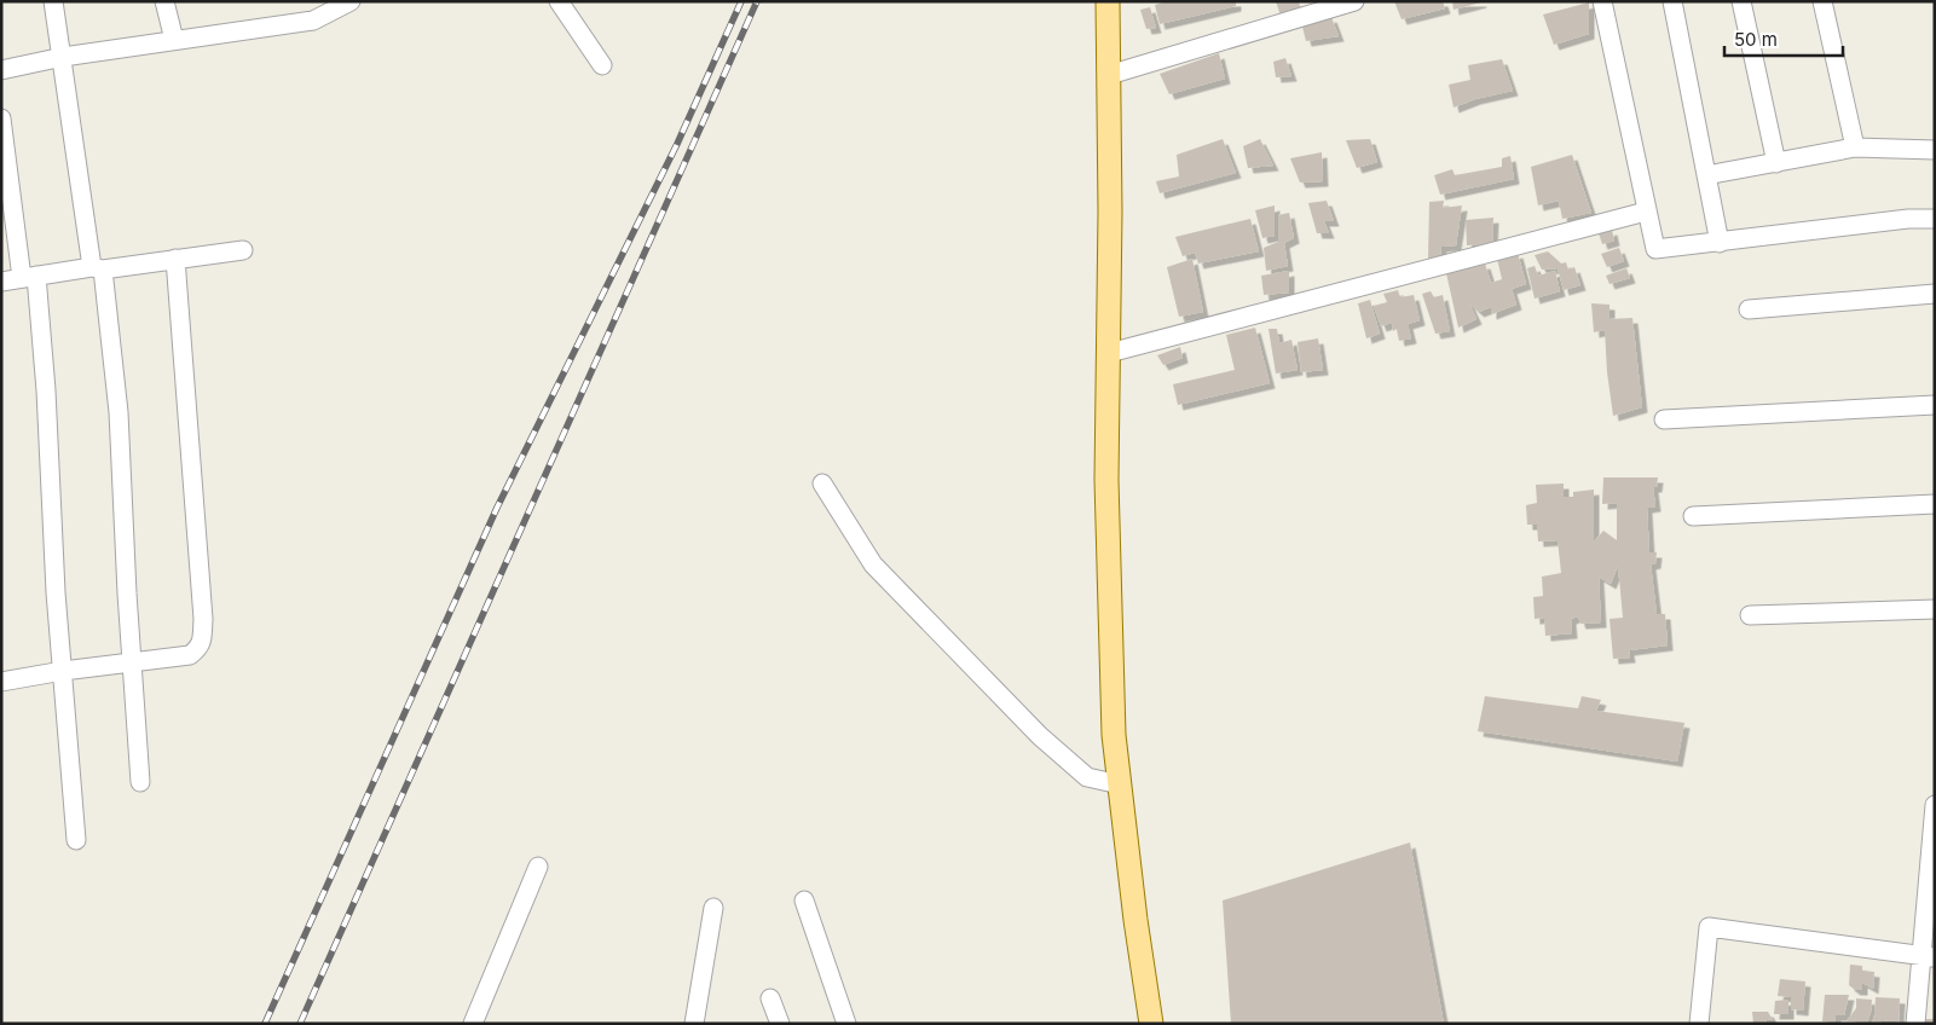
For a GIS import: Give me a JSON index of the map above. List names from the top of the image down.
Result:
{
  "scale_bar": "50 m"
}
